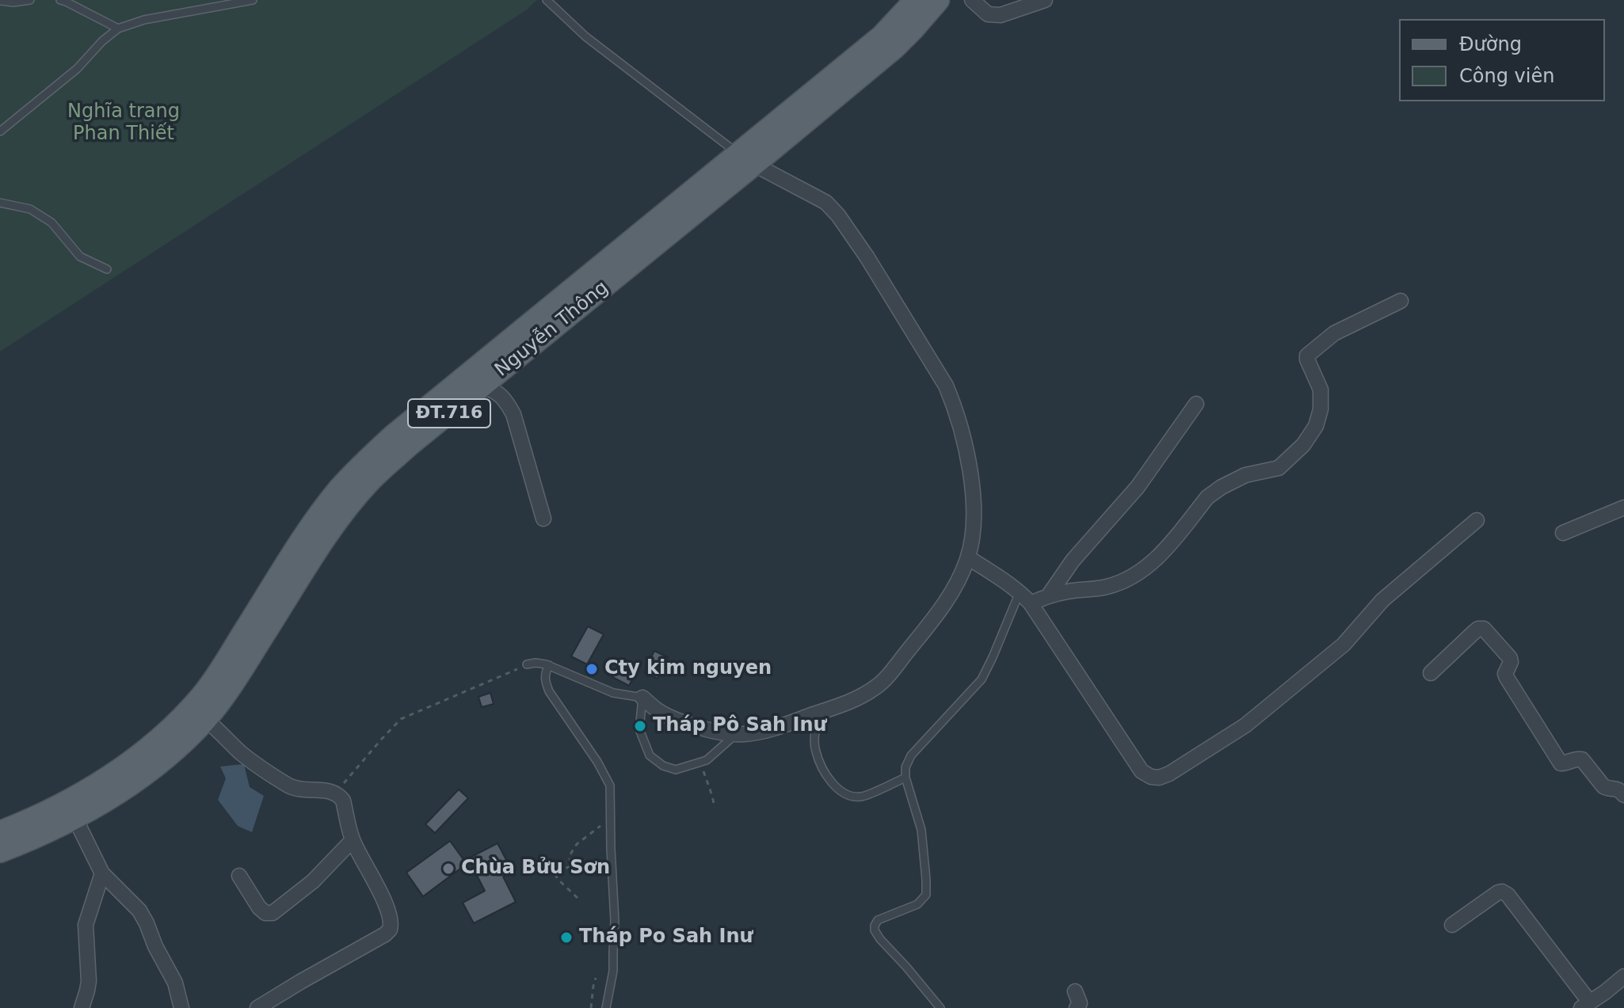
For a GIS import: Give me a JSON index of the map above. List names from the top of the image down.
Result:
{
  "streets": {
    "main road": ["Nguyễn Thông", "ĐT.716"]
  },
  "parks": ["Nghĩa trang Phan Thiết"],
  "places": [
    "Cty kim nguyen",
    "Tháp Pô Sah Inư",
    "Chùa Bửu Sơn",
    "Tháp Po Sah Inư"
  ],
  "legend": ["Đường", "Công viên"]
}
